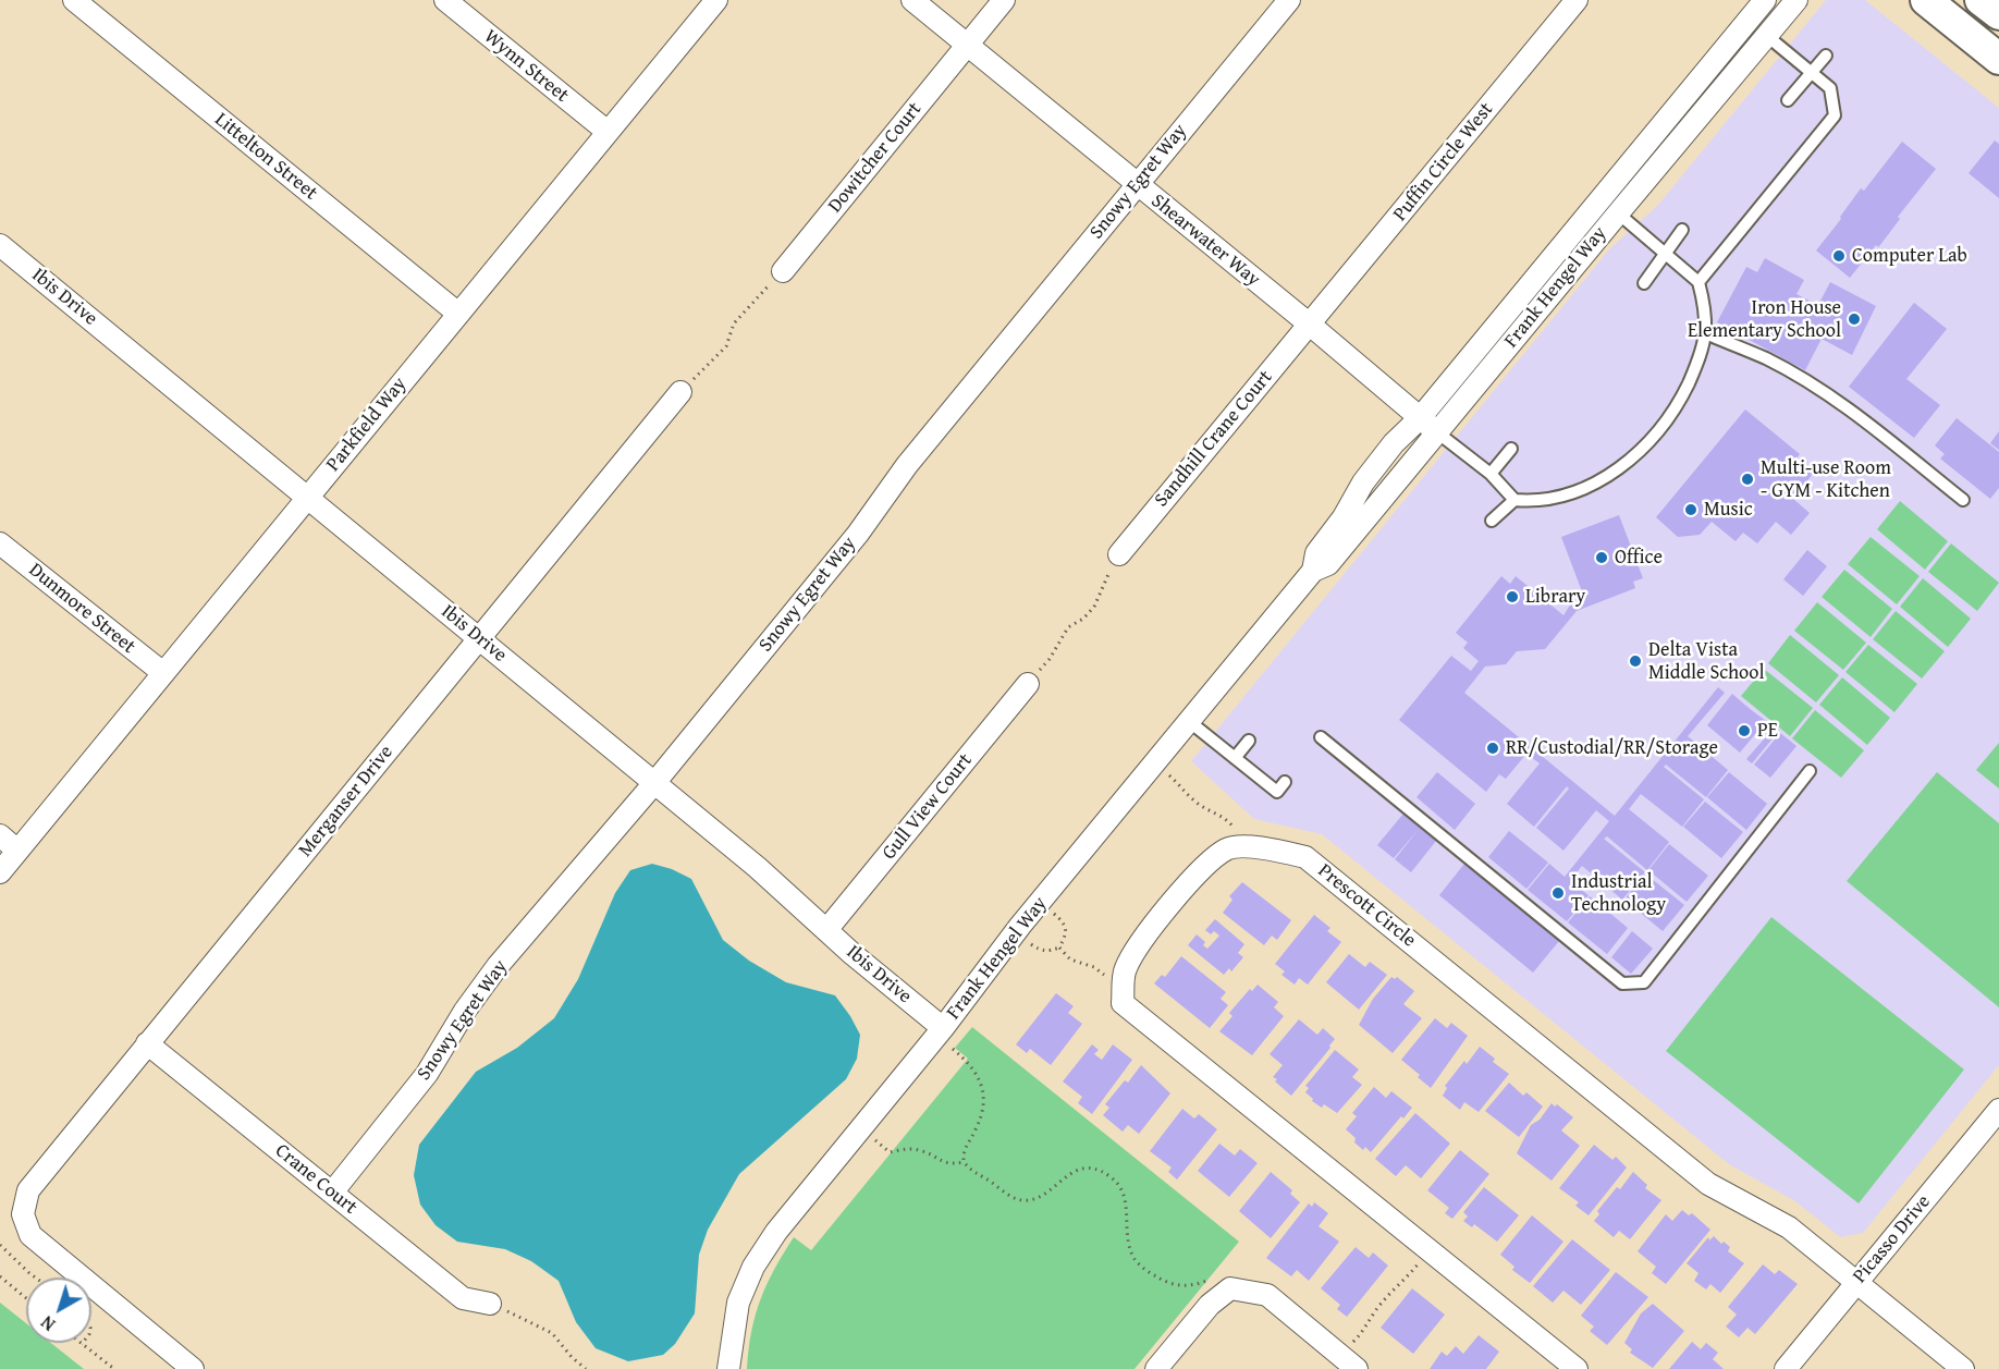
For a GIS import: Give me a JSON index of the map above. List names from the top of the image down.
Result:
{
  "streets": {
    "street": [
      "Wynn Street",
      "Littelton Street",
      "Dowitcher Court",
      "Puffin Circle West",
      "Snowy Egret Way",
      "Shearwater Way",
      "Frank Hengel Way",
      "Ibis Drive",
      "Parkfield Way",
      "Sandhill Crane Court",
      "Dunmore Street",
      "Merganser Drive",
      "Gull View Court",
      "Prescott Circle",
      "Crane Court",
      "Picasso Drive"
    ]
  },
  "crossings": [
    ["Wynn Street", "Parkfield Way"],
    ["Littelton Street", "Parkfield Way"],
    ["Dowitcher Court", "Shearwater Way"],
    ["Puffin Circle West", "Shearwater Way"],
    ["Puffin Circle West", "Sandhill Crane Court"],
    ["Snowy Egret Way", "Shearwater Way"],
    ["Snowy Egret Way", "Ibis Drive"],
    ["Snowy Egret Way", "Crane Court"],
    ["Shearwater Way", "Frank Hengel Way"],
    ["Shearwater Way", "Sandhill Crane Court"],
    ["Frank Hengel Way", "Ibis Drive"],
    ["Ibis Drive", "Parkfield Way"],
    ["Ibis Drive", "Merganser Drive"],
    ["Ibis Drive", "Gull View Court"],
    ["Parkfield Way", "Dunmore Street"],
    ["Merganser Drive", "Crane Court"],
    ["Prescott Circle", "Picasso Drive"]
  ],
  "places": [
    "Computer Lab",
    "Iron House Elementary School",
    "Multi-use Room - GYM - Kitchen",
    "Music",
    "Office",
    "Library",
    "Delta Vista Middle School",
    "PE",
    "RR/Custodial/RR/Storage",
    "Industrial Technology"
  ],
  "north": "bottom left"
}
